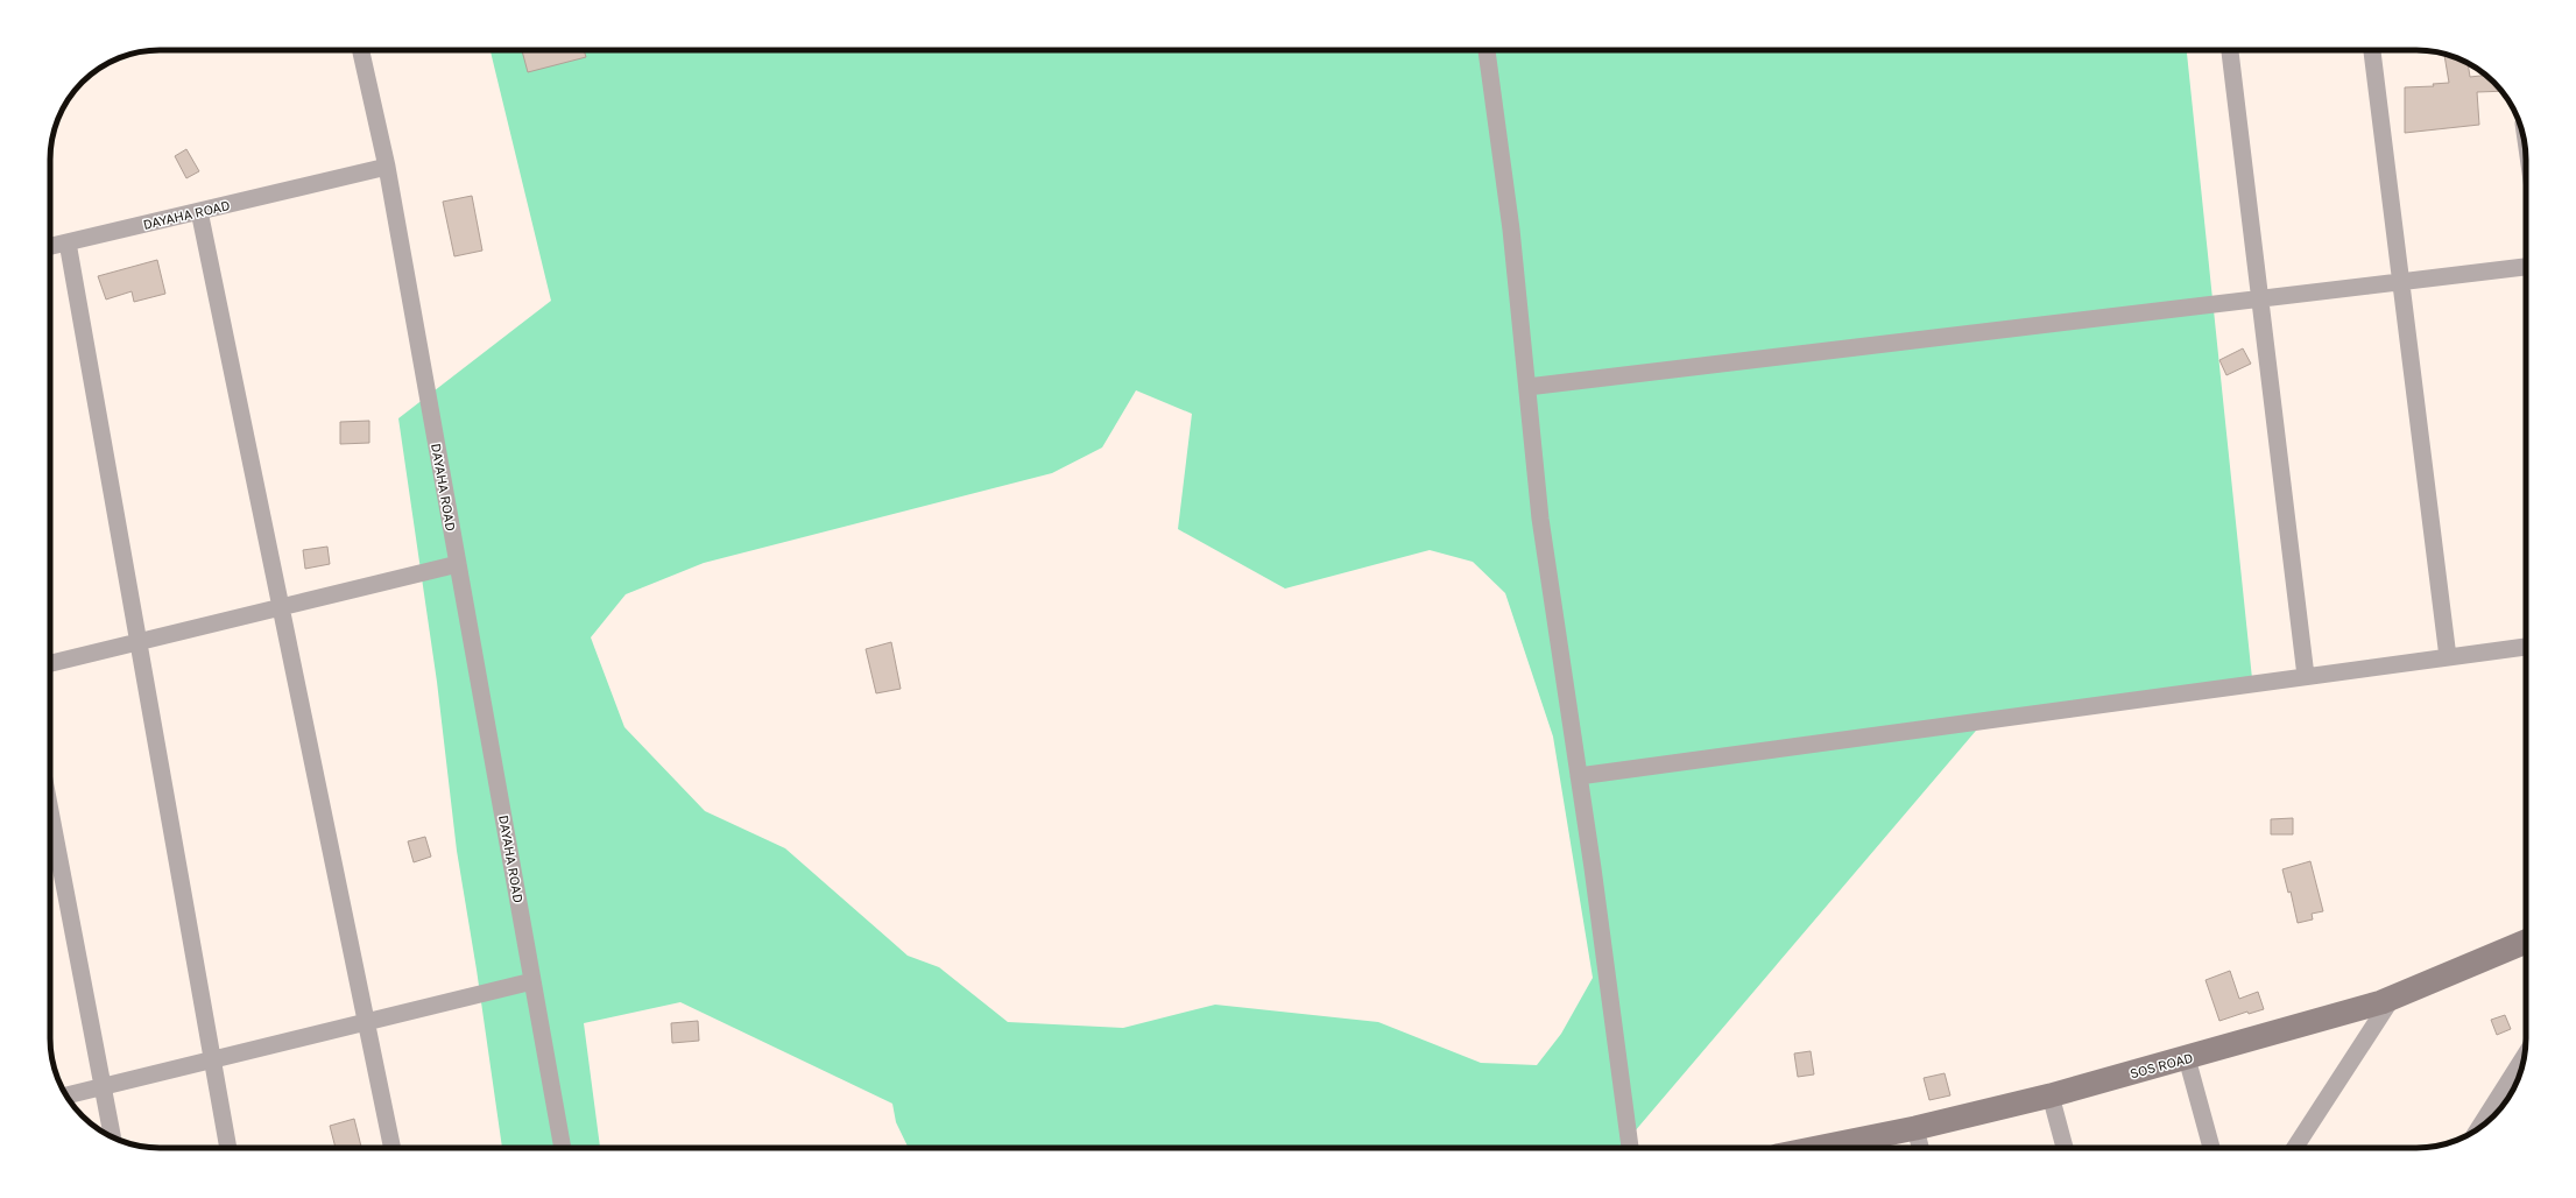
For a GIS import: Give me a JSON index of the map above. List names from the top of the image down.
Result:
{
  "streets": {
    "street": ["DAYAHA ROAD", "SOS ROAD"]
  }
}
